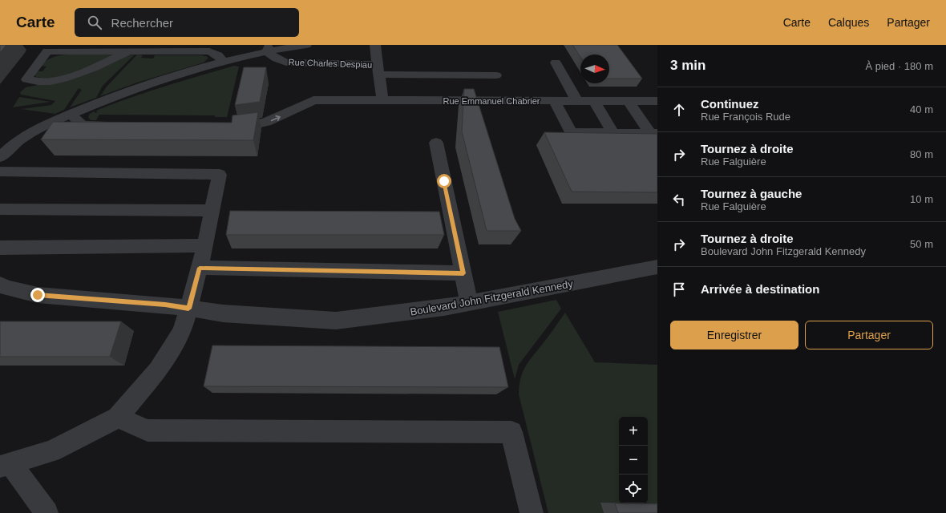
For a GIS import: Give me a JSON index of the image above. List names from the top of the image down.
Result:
{
  "streets": {
    "street": ["Rue Charles Despiau", "Rue Emmanuel Chabrier", "Boulevard John Fitzgerald Kennedy"]
  },
  "north": "right",
  "page": {
    "header": "Carte",
    "search": "Rechercher",
    "nav": ["Carte", "Calques", "Partager"],
    "heading": ["3 min", "À pied · 180 m"],
    "list": [
      ["Continuez", "Rue François Rude", "40 m"],
      ["Tournez à droite", "Rue Falguière", "80 m"],
      ["Tournez à gauche", "Rue Falguière", "10 m"],
      ["Tournez à droite", "Boulevard John Fitzgerald Kennedy", "50 m"],
      "Arrivée à destination"
    ],
    "buttons": ["Enregistrer", "Partager"],
    "map_buttons": ["+", "−"]
  }
}
